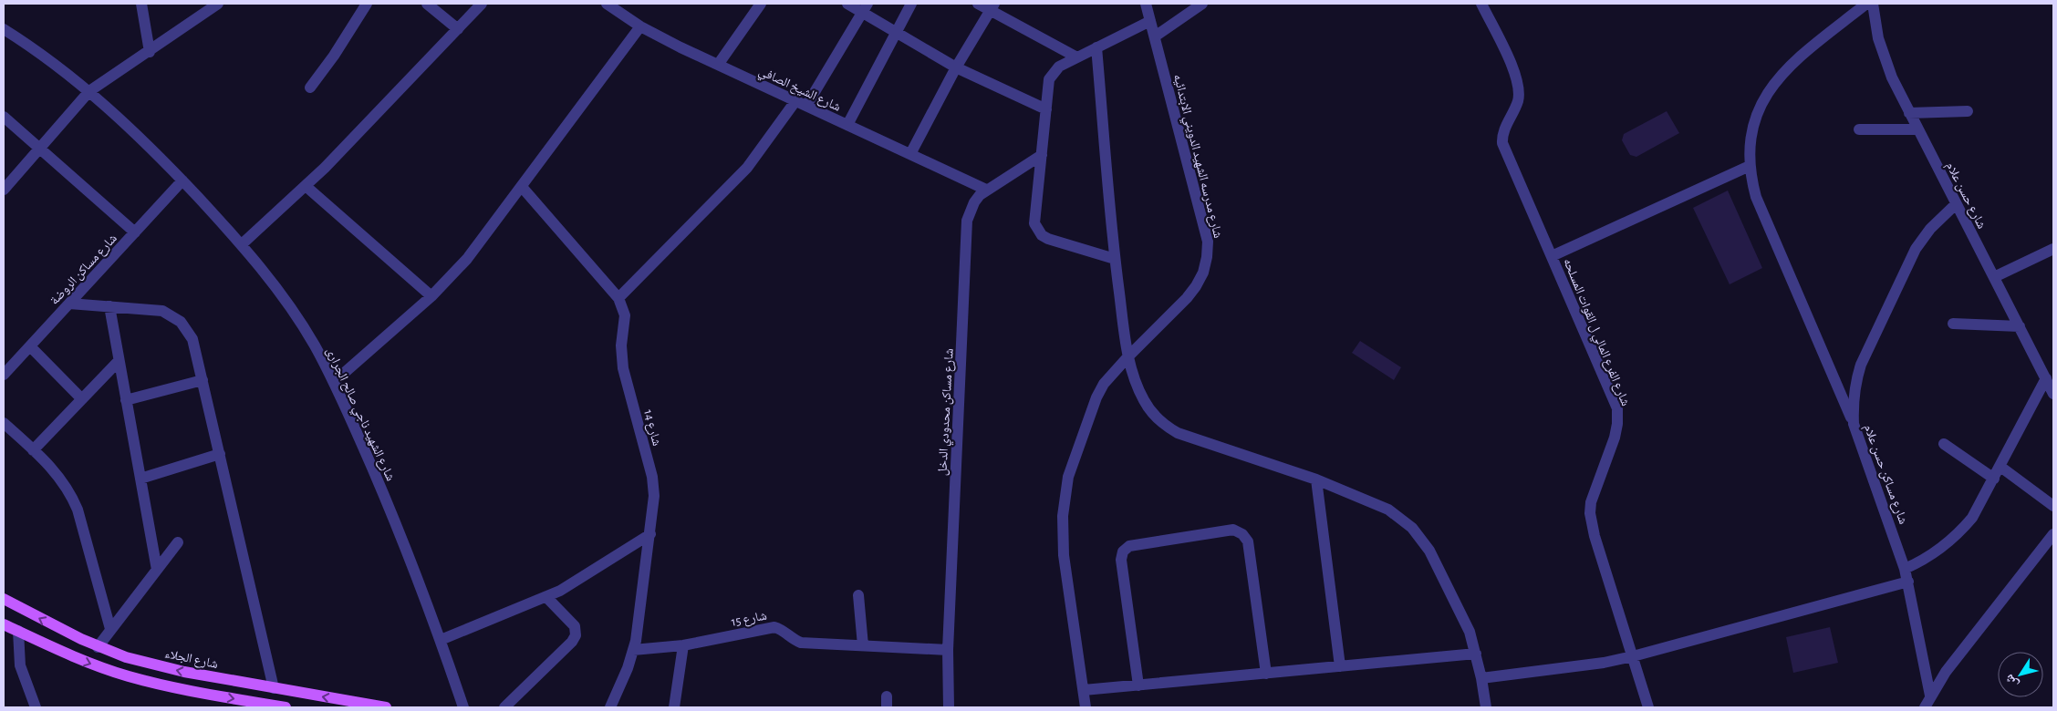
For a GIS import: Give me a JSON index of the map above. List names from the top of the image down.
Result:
{
  "streets": {
    "main road": ["شارع الجلاء"],
    "street": [
      "شارع الشيخ الصافي",
      "شارع مدرسه الشهيد الدويني الابتدائيه",
      "شارع حسن علام",
      "شارع مساكن الروضة",
      "شارع الفرع المالي ل القوات المسلحه",
      "شارع مساكن محدودي الدخل",
      "شارع الشهيد ناجي صالح الجرارى",
      "شارع 14",
      "شارع مساكن حسن علام",
      "شارع 15"
    ]
  },
  "crossings": [
    ["شارع الشيخ الصافي", "شارع مساكن محدودي الدخل"],
    ["شارع حسن علام", "شارع مساكن حسن علام"],
    ["شارع مساكن الروضة", "شارع الشهيد ناجي صالح الجرارى"],
    ["شارع مساكن محدودي الدخل", "شارع 15"],
    ["شارع 14", "شارع 15"]
  ],
  "north": "bottom left"
}
